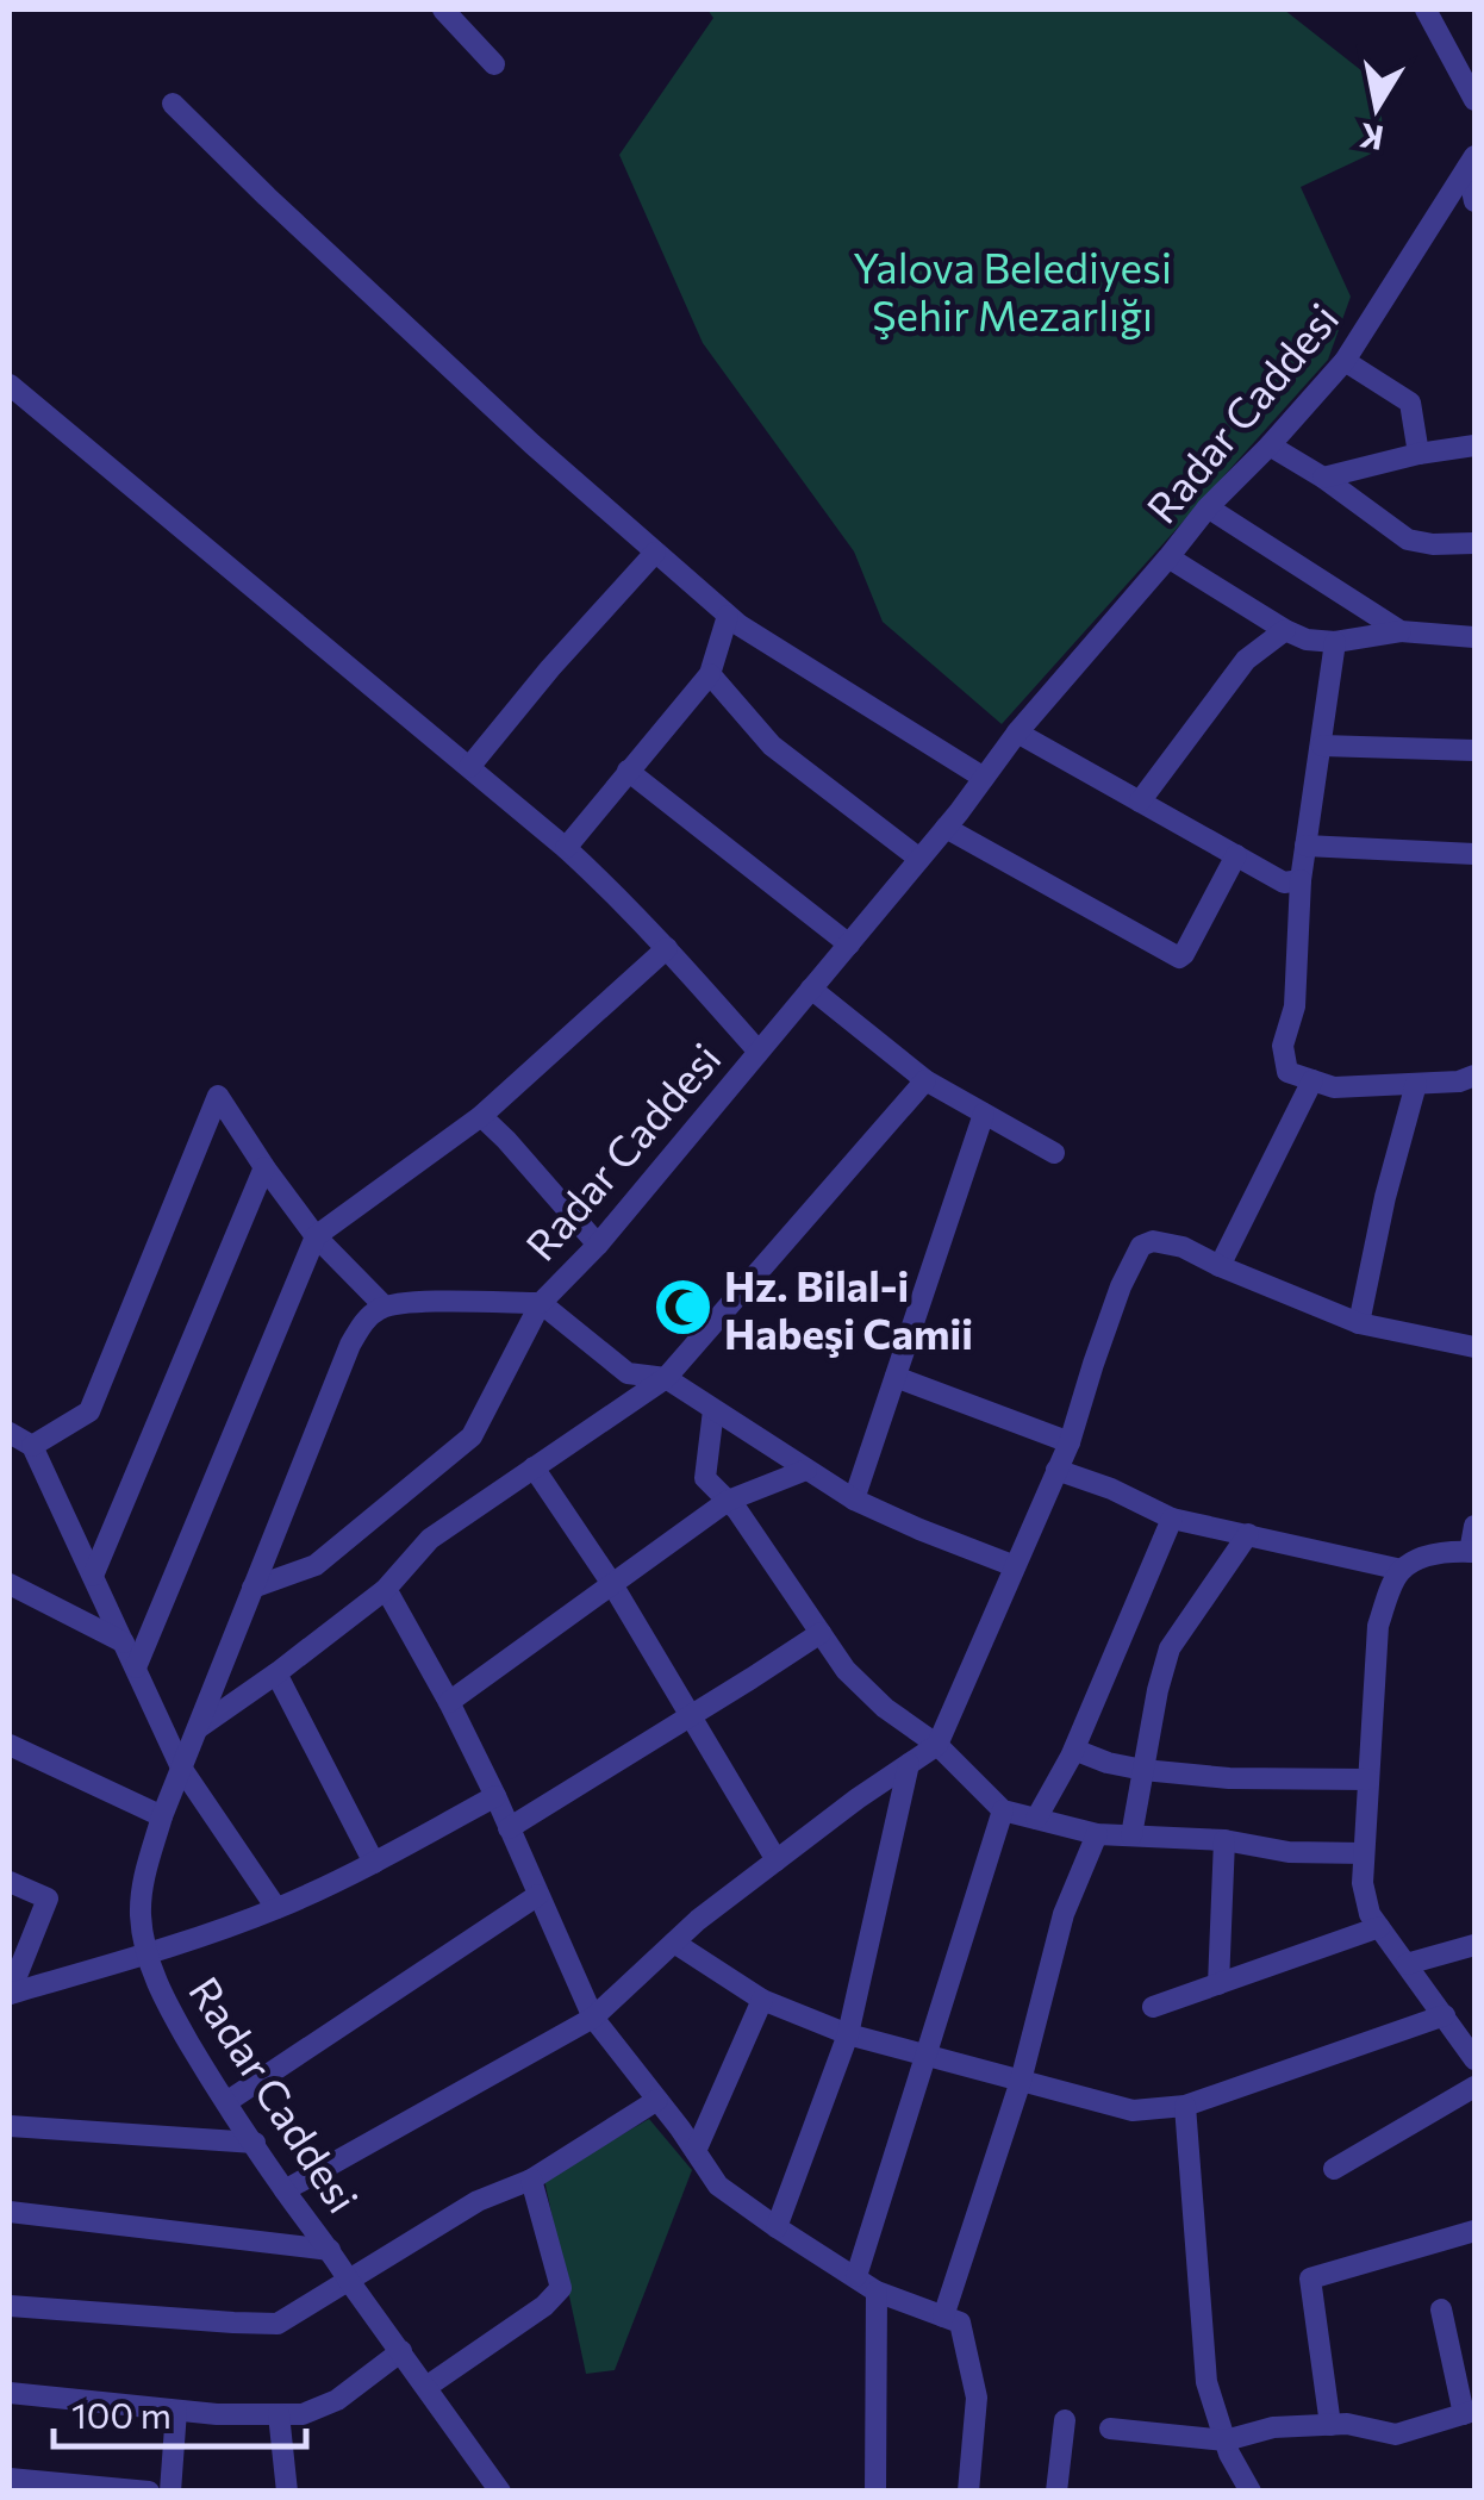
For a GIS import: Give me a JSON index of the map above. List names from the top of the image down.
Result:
{
  "streets": {
    "street": ["Radar Caddesi"]
  },
  "parks": ["Yalova Belediyesi Şehir Mezarlığı"],
  "places": {
    "mosque": ["Hz. Bilal-i Habeşi Camii"]
  },
  "scale_bar": "100 m",
  "north": "bottom"
}
